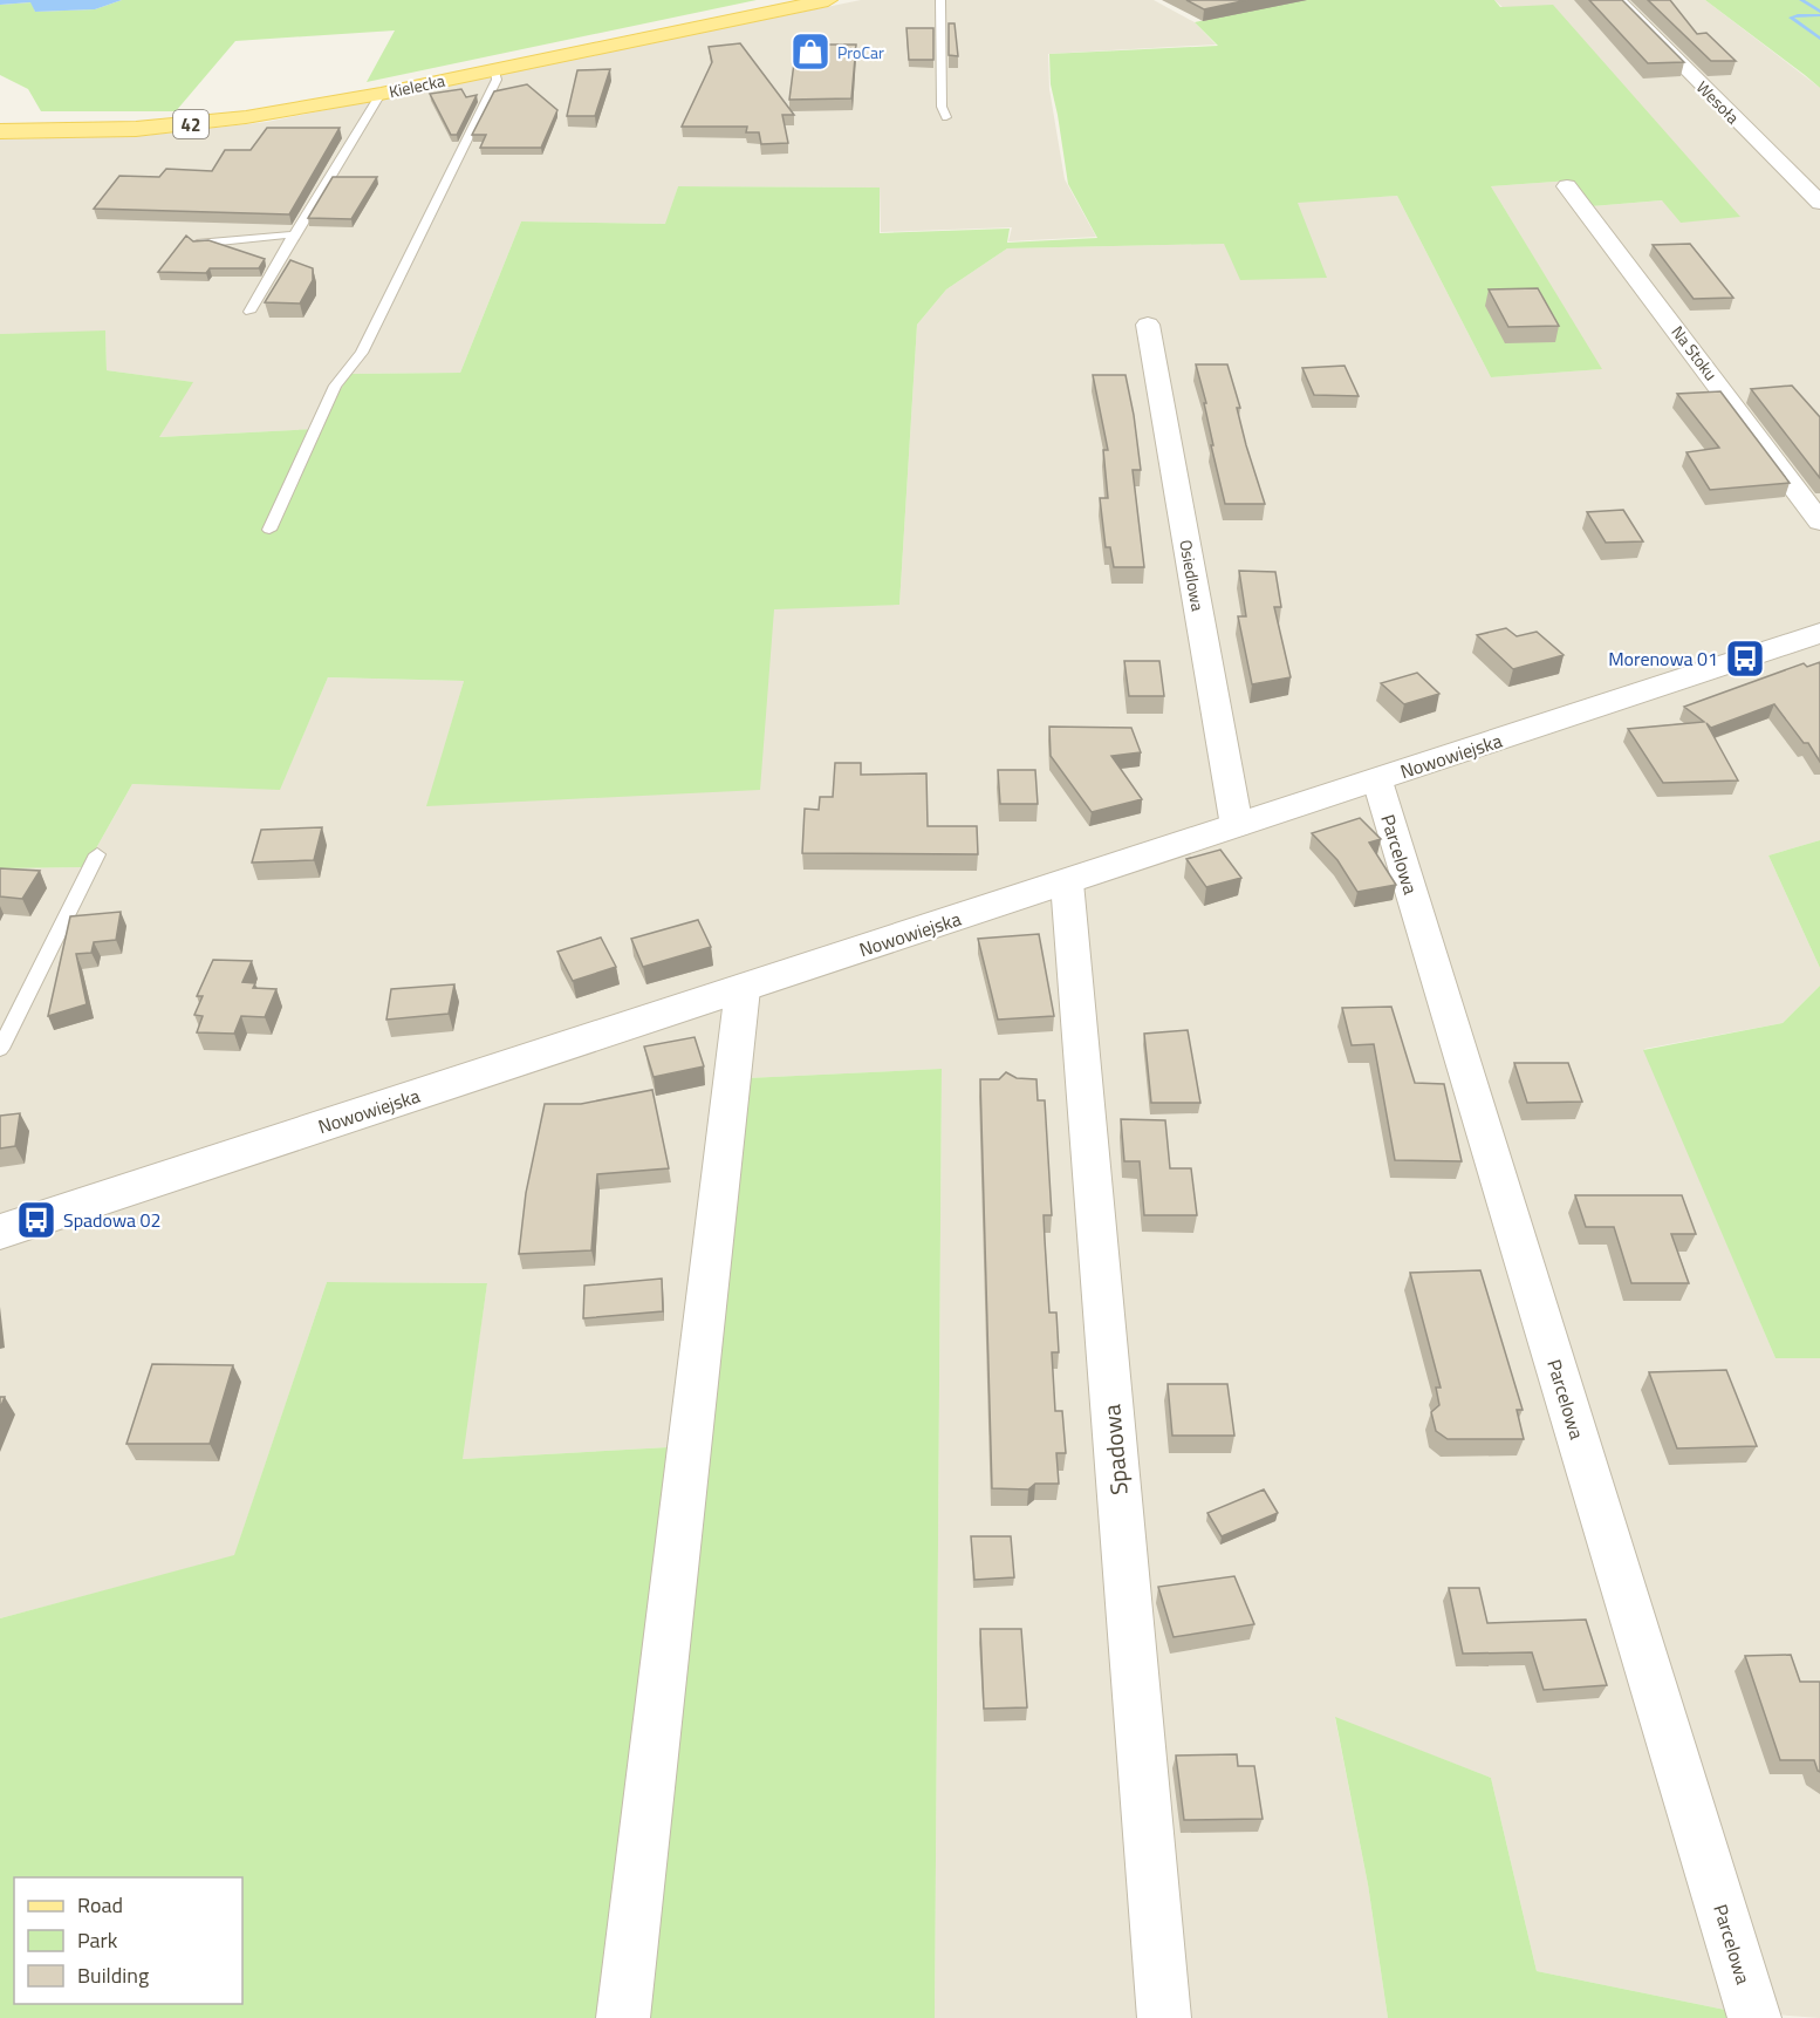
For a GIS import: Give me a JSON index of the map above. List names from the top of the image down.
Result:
{
  "streets": {
    "main road": ["Kielecka", "42"],
    "street": [
      "Wesoła",
      "Na Stoku",
      "Osiedlowa",
      "Nowowiejska",
      "Parcelowa",
      "Spadowa"
    ]
  },
  "crossings": [
    ["Osiedlowa", "Nowowiejska"],
    ["Nowowiejska", "Parcelowa"],
    ["Nowowiejska", "Spadowa"]
  ],
  "places": {
    "shop": ["ProCar"],
    "bus stop": ["Morenowa 01", "Spadowa 02"]
  },
  "legend": ["Road", "Park", "Building"]
}
